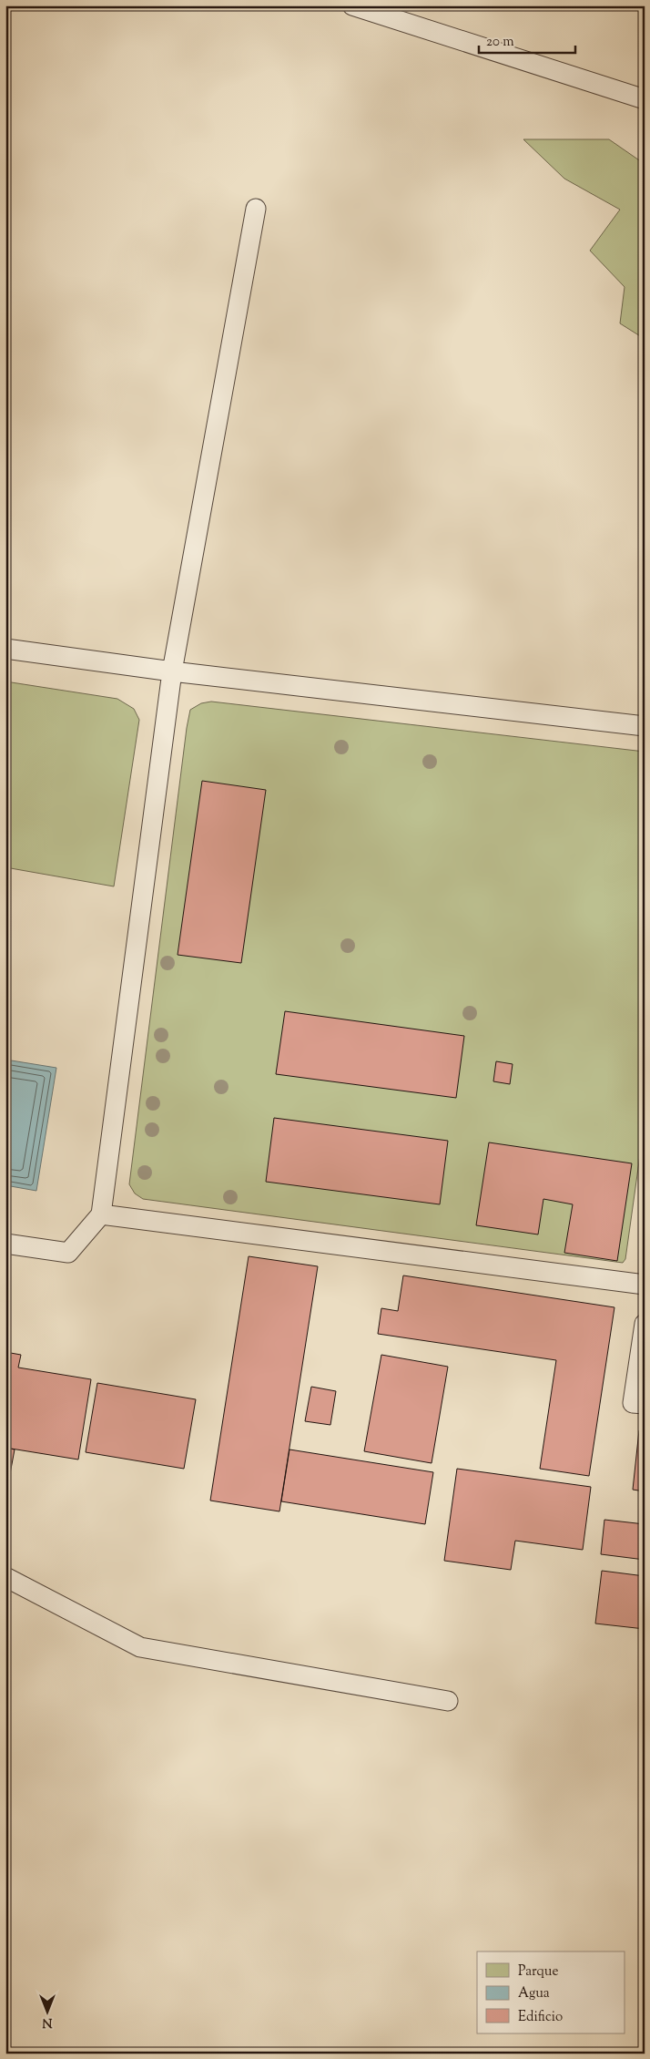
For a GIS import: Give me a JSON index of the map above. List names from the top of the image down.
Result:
{
  "legend": ["Parque", "Agua", "Edificio"],
  "scale_bar": "20 m",
  "north": "bottom"
}
